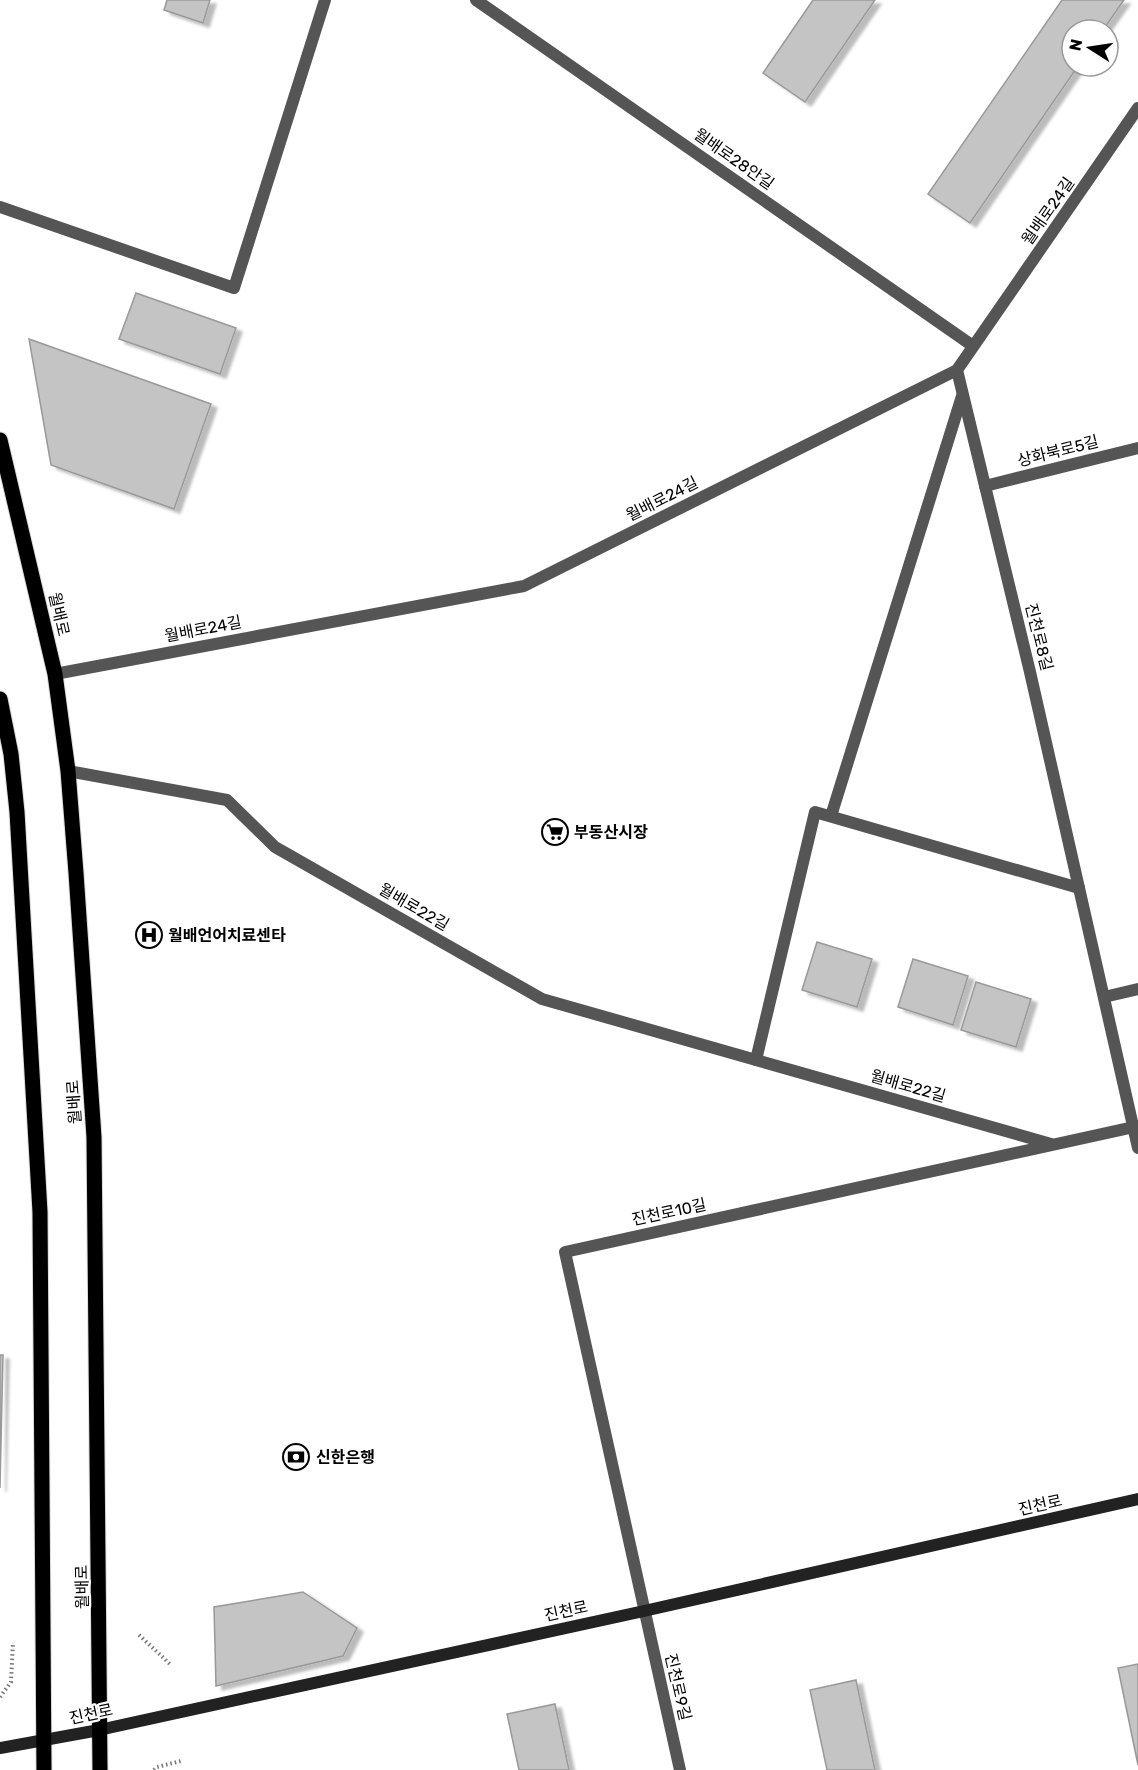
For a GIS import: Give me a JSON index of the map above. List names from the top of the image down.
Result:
{
  "streets": {
    "main road": ["월배로", "진천로"],
    "street": [
      "월배로28안길",
      "월배로24길",
      "상화북로5길",
      "진천로8길",
      "월배로22길",
      "진천로10길",
      "진천로9길"
    ]
  },
  "crossings": [
    ["월배로28안길", "월배로24길"],
    ["월배로24길", "월배로"],
    ["월배로24길", "진천로8길"],
    ["상화북로5길", "진천로8길"],
    ["월배로", "월배로22길"],
    ["월배로", "진천로"],
    ["진천로8길", "진천로10길"],
    ["월배로22길", "진천로10길"],
    ["진천로10길", "진천로"],
    ["진천로10길", "진천로9길"],
    ["진천로", "진천로9길"]
  ],
  "places": {
    "supermarket": ["부동산시장"],
    "hospital": ["월배언어치료센타"],
    "bank": ["신한은행"]
  },
  "north": "left"
}
